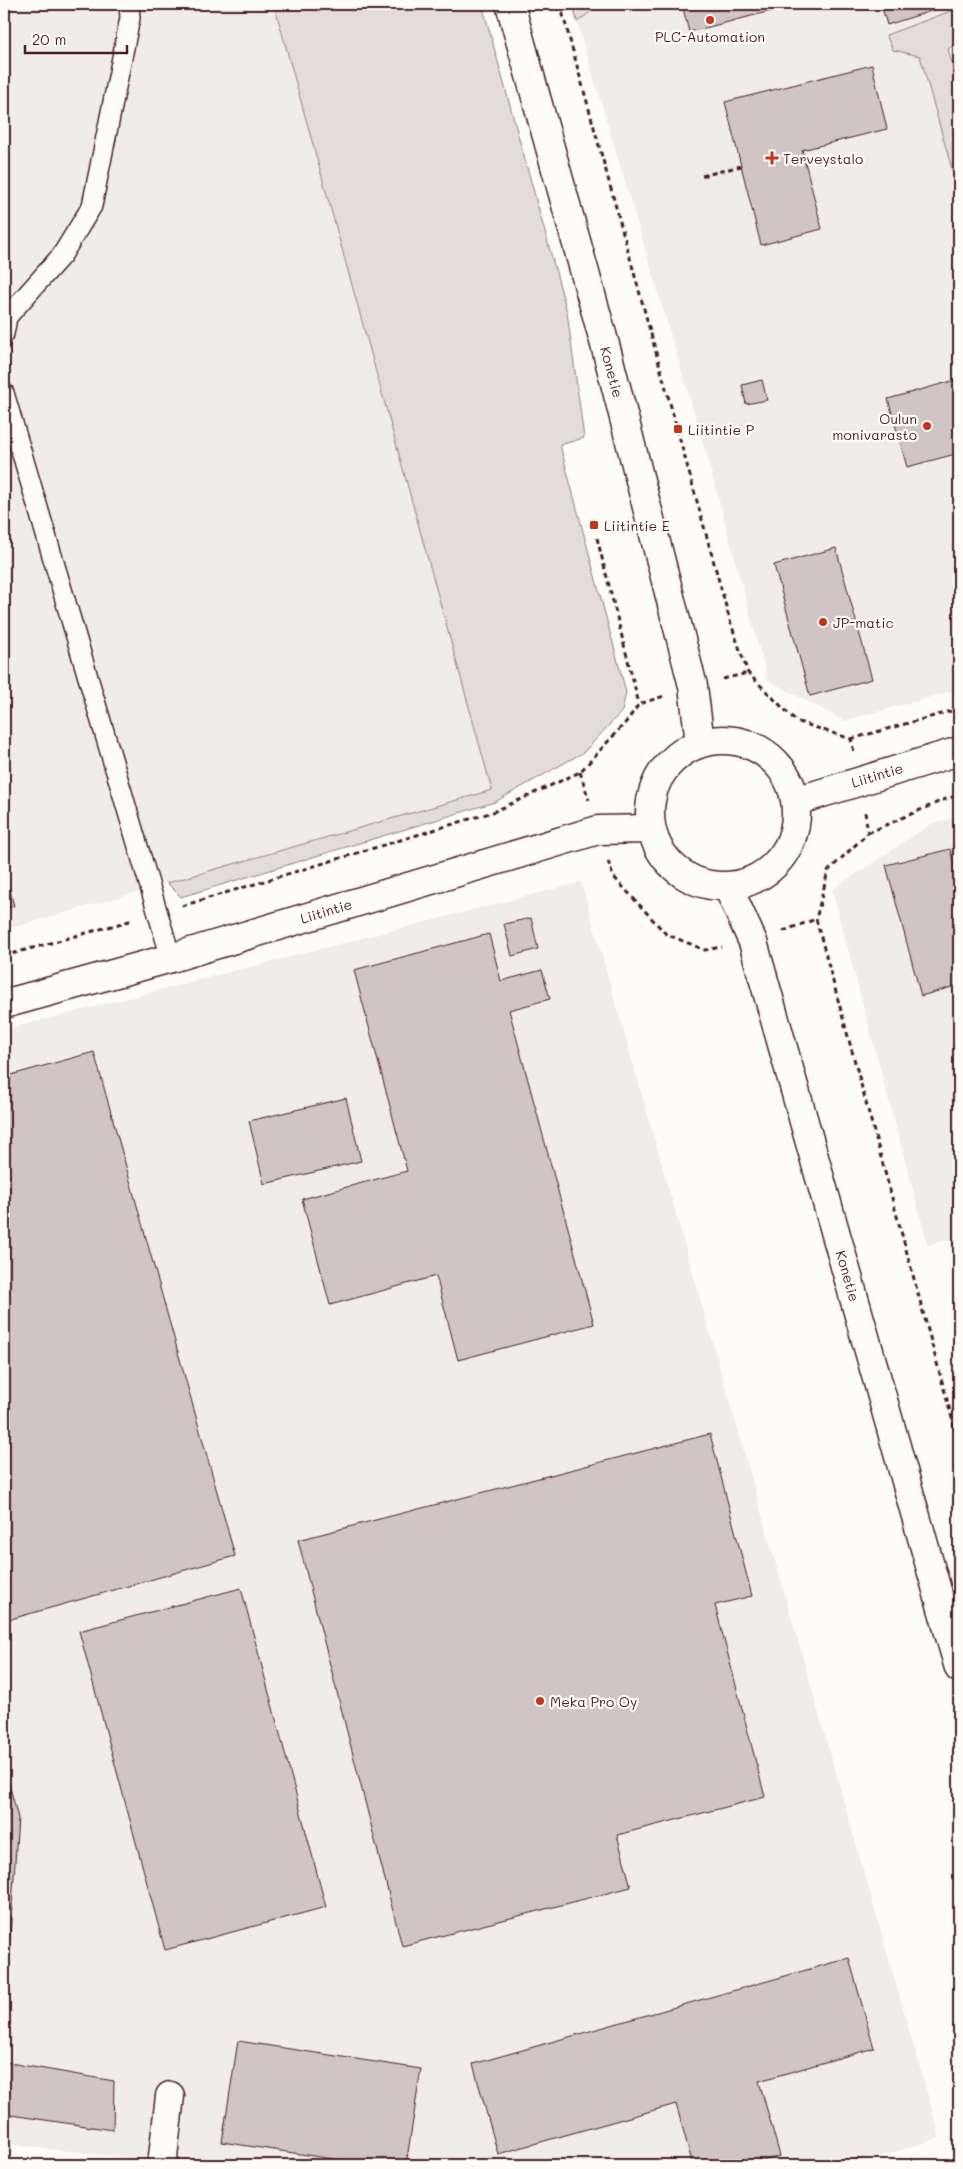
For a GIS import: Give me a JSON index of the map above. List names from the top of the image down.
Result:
{
  "streets": {
    "street": ["Konetie", "Liitintie"]
  },
  "crossings": [
    ["Konetie", "Liitintie"]
  ],
  "places": {
    "other": [
      "PLC-Automation",
      "Oulun monivarasto",
      "JP-matic",
      "Meka Pro Oy"
    ],
    "health": ["Terveystalo"],
    "transit": ["Liitintie P", "Liitintie E"]
  },
  "scale_bar": "20 m"
}
